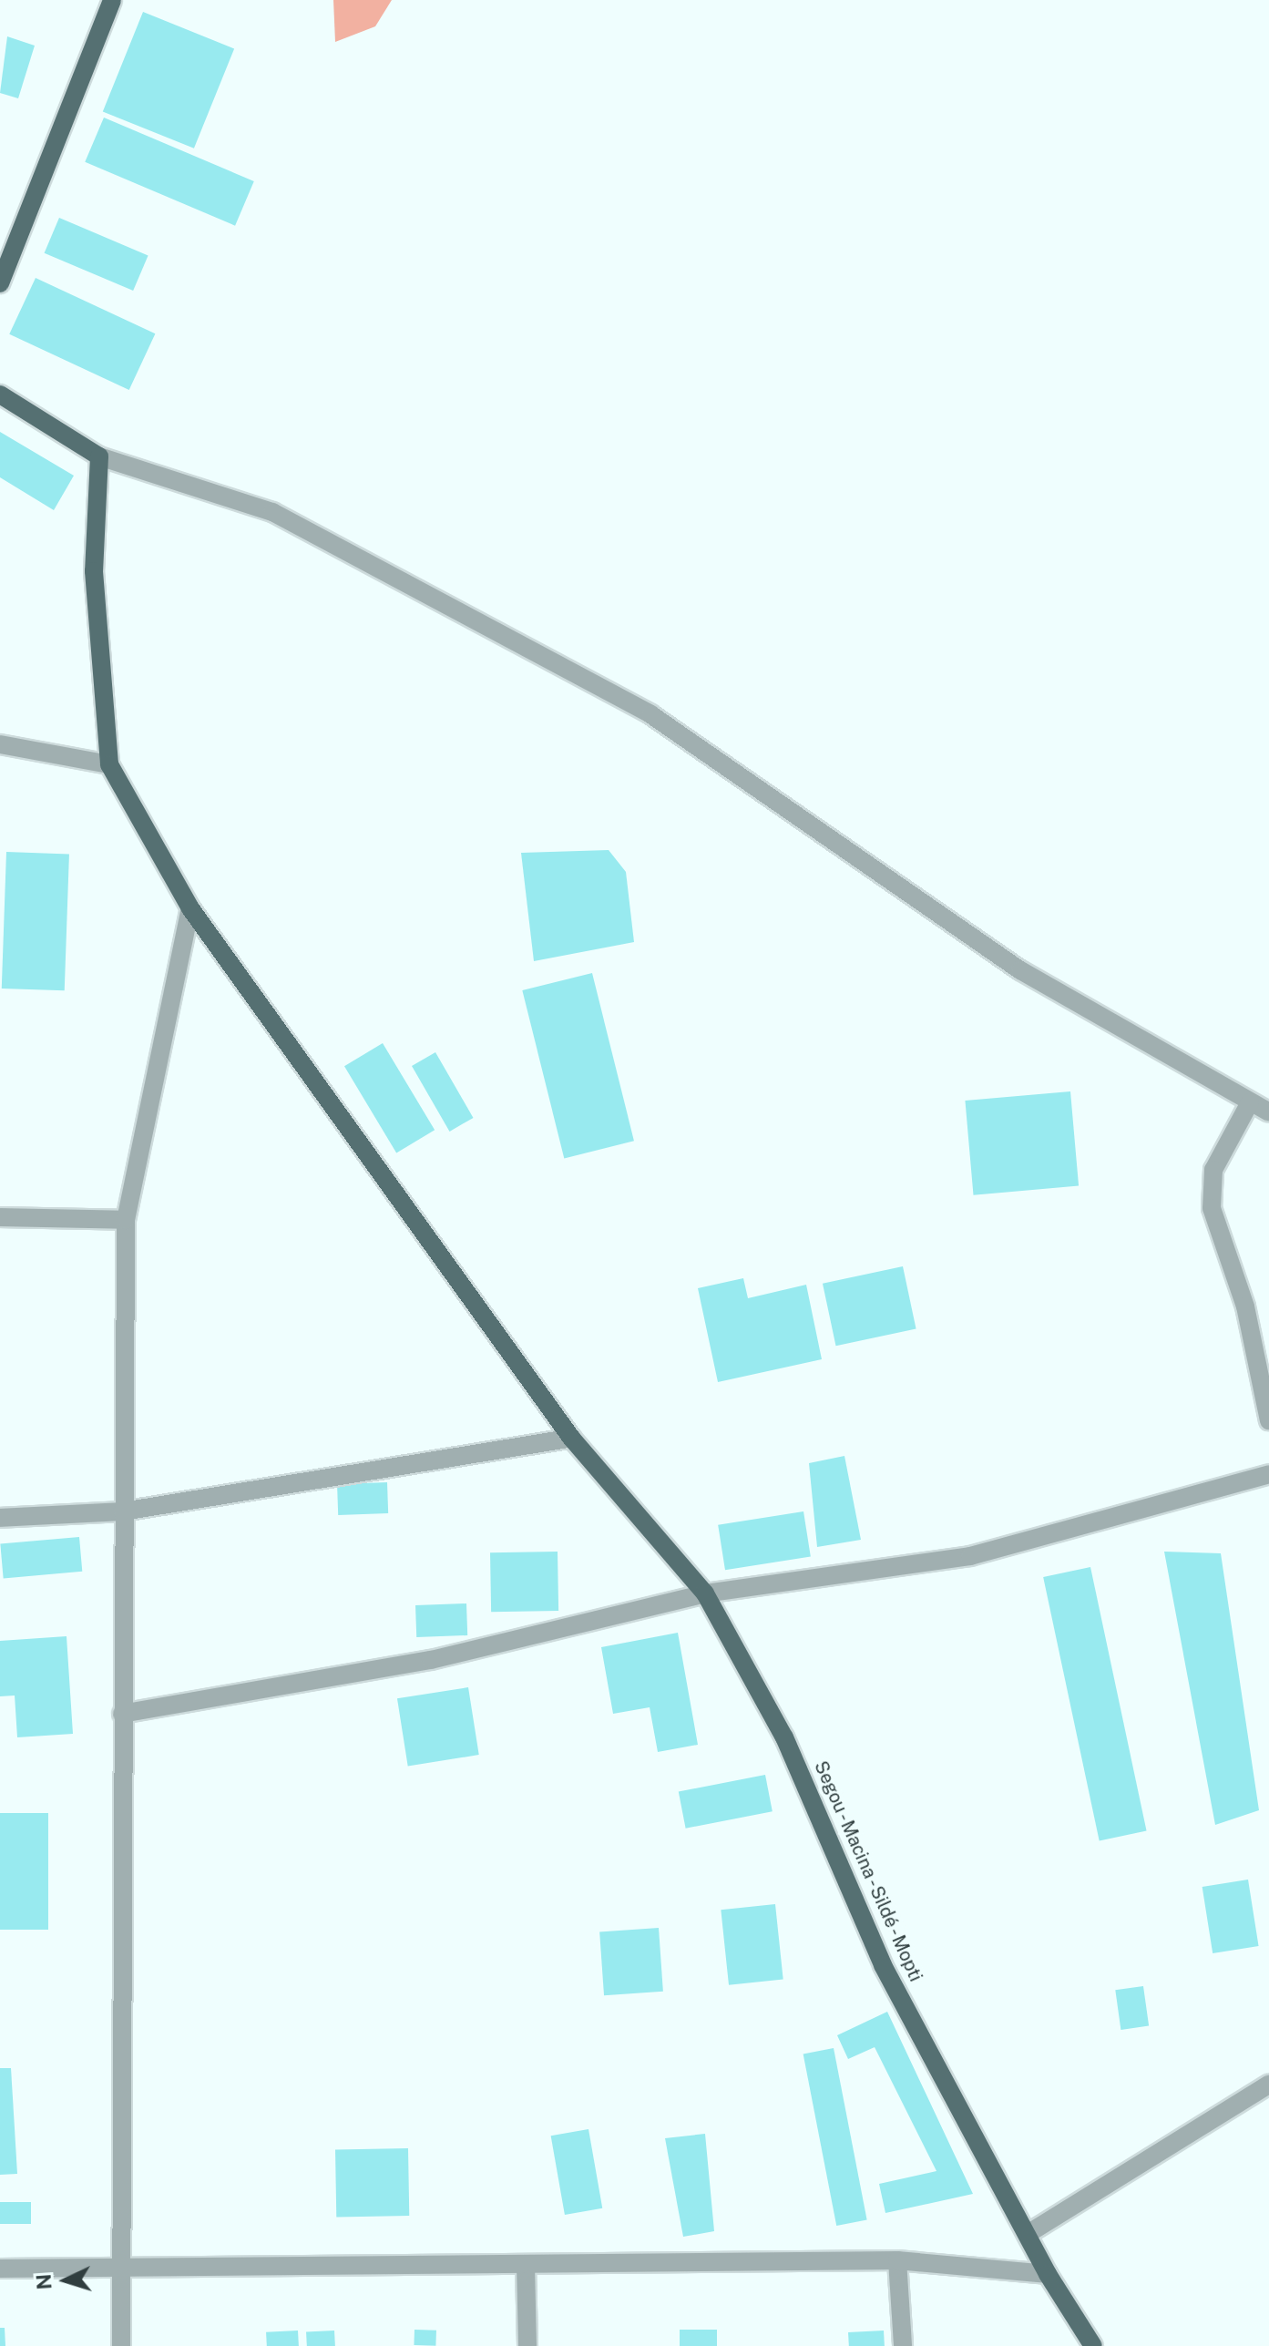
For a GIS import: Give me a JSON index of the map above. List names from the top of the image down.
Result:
{
  "streets": {
    "main road": ["Segou - Macina - Sildé - Mopti"]
  },
  "north": "left"
}
